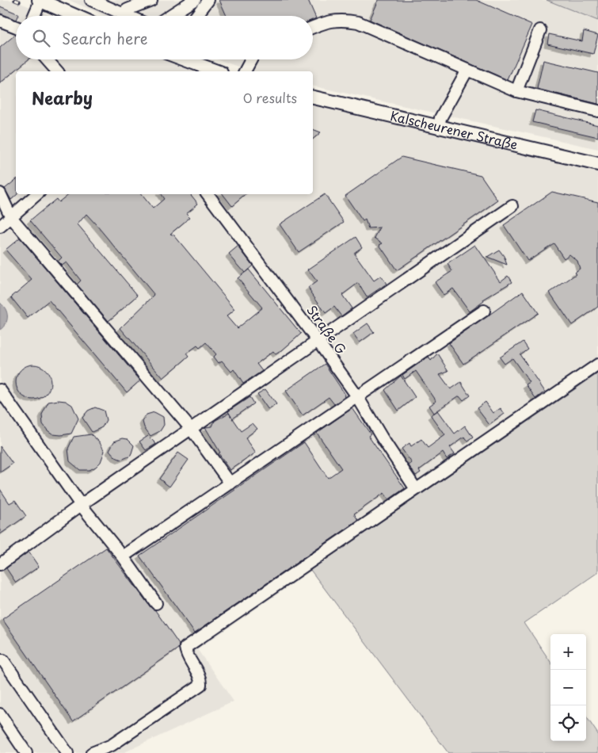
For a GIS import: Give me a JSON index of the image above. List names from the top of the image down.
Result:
{
  "streets": {
    "main road": ["Kalscheurener Straße"],
    "lane": ["Straße G"]
  },
  "page": {
    "search": "Search here",
    "heading": ["Nearby", "0 results"],
    "map_buttons": ["+", "−"]
  }
}
